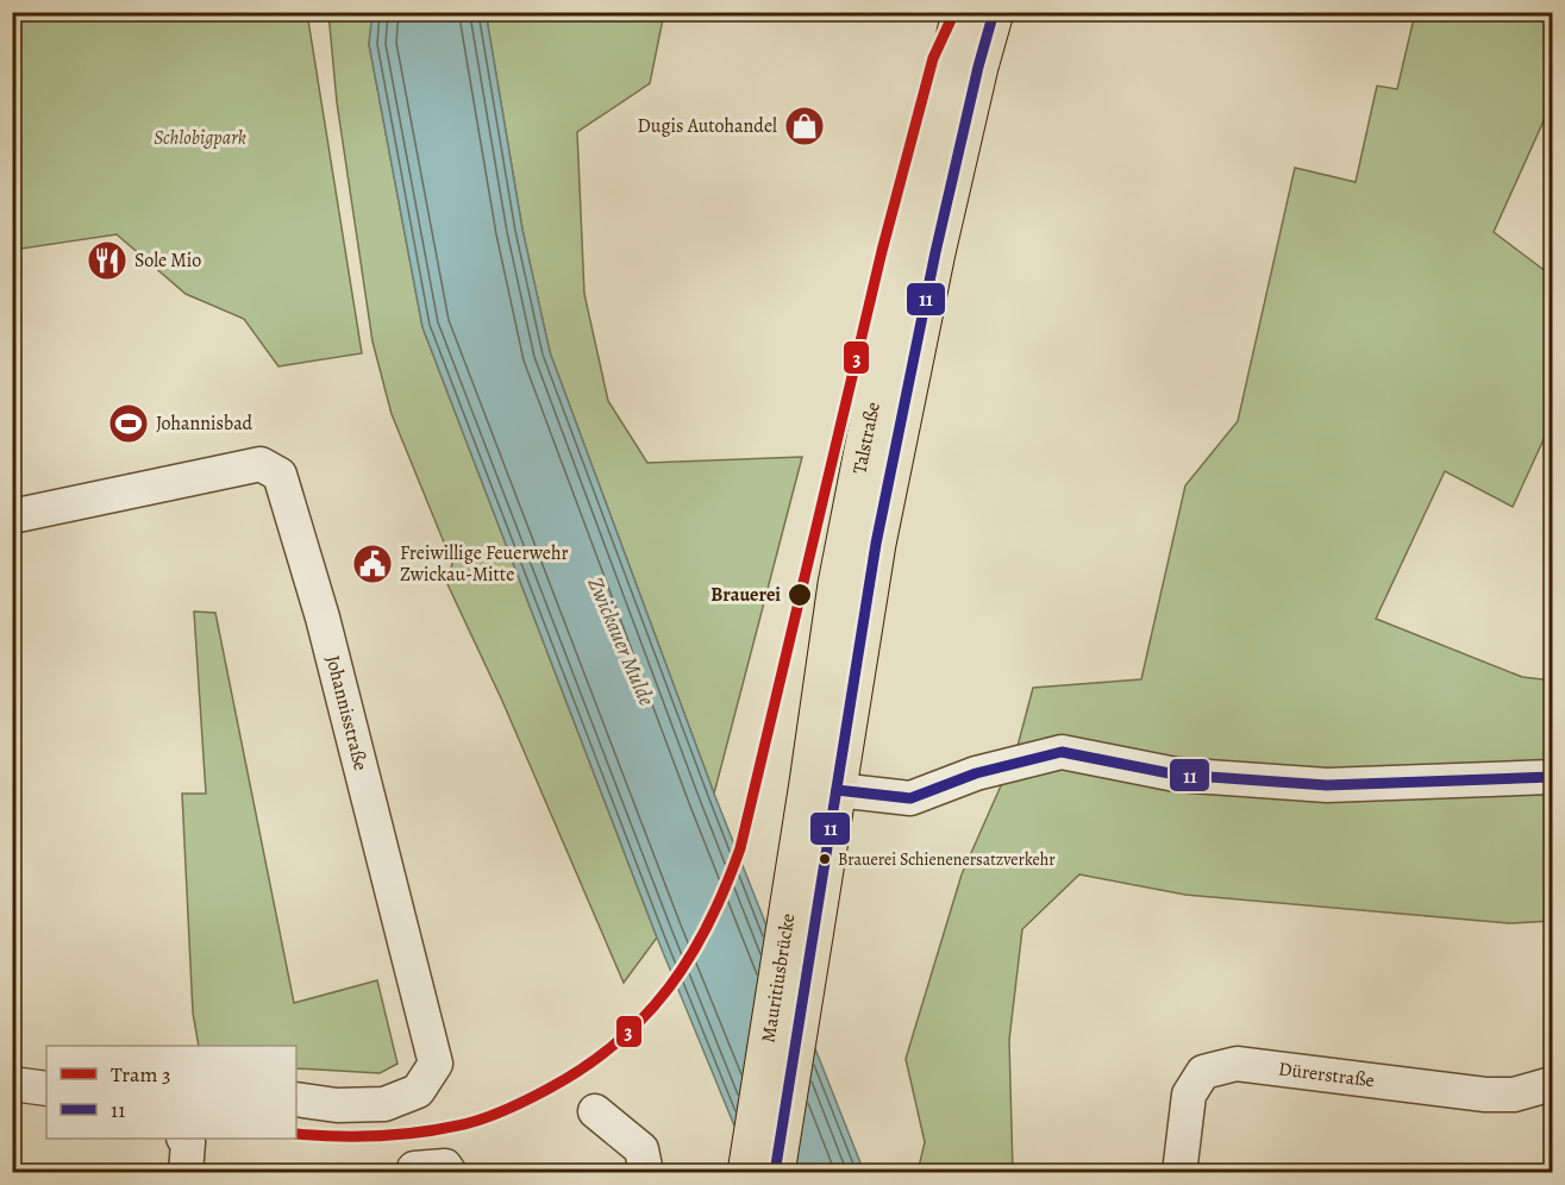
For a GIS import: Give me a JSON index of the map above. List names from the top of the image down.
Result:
{
  "streets": {
    "main road": ["Talstraße", "Mauritiusbrücke"],
    "street": ["Johannisstraße", "Dürerstraße"]
  },
  "crossings": [
    ["Talstraße", "Mauritiusbrücke"]
  ],
  "water": ["Zwickauer Mulde"],
  "parks": ["Schlobigpark"],
  "places": {
    "shop": ["Dugis Autohandel"],
    "restaurant": ["Sole Mio"],
    "sports": ["Johannisbad"],
    "public building": ["Freiwillige Feuerwehr Zwickau-Mitte"],
    "other": ["Brauerei", "Brauerei Schienenersatzverkehr"]
  },
  "lines": ["tram line 3", "transit line 11"],
  "legend": ["Tram 3", "11"]
}
